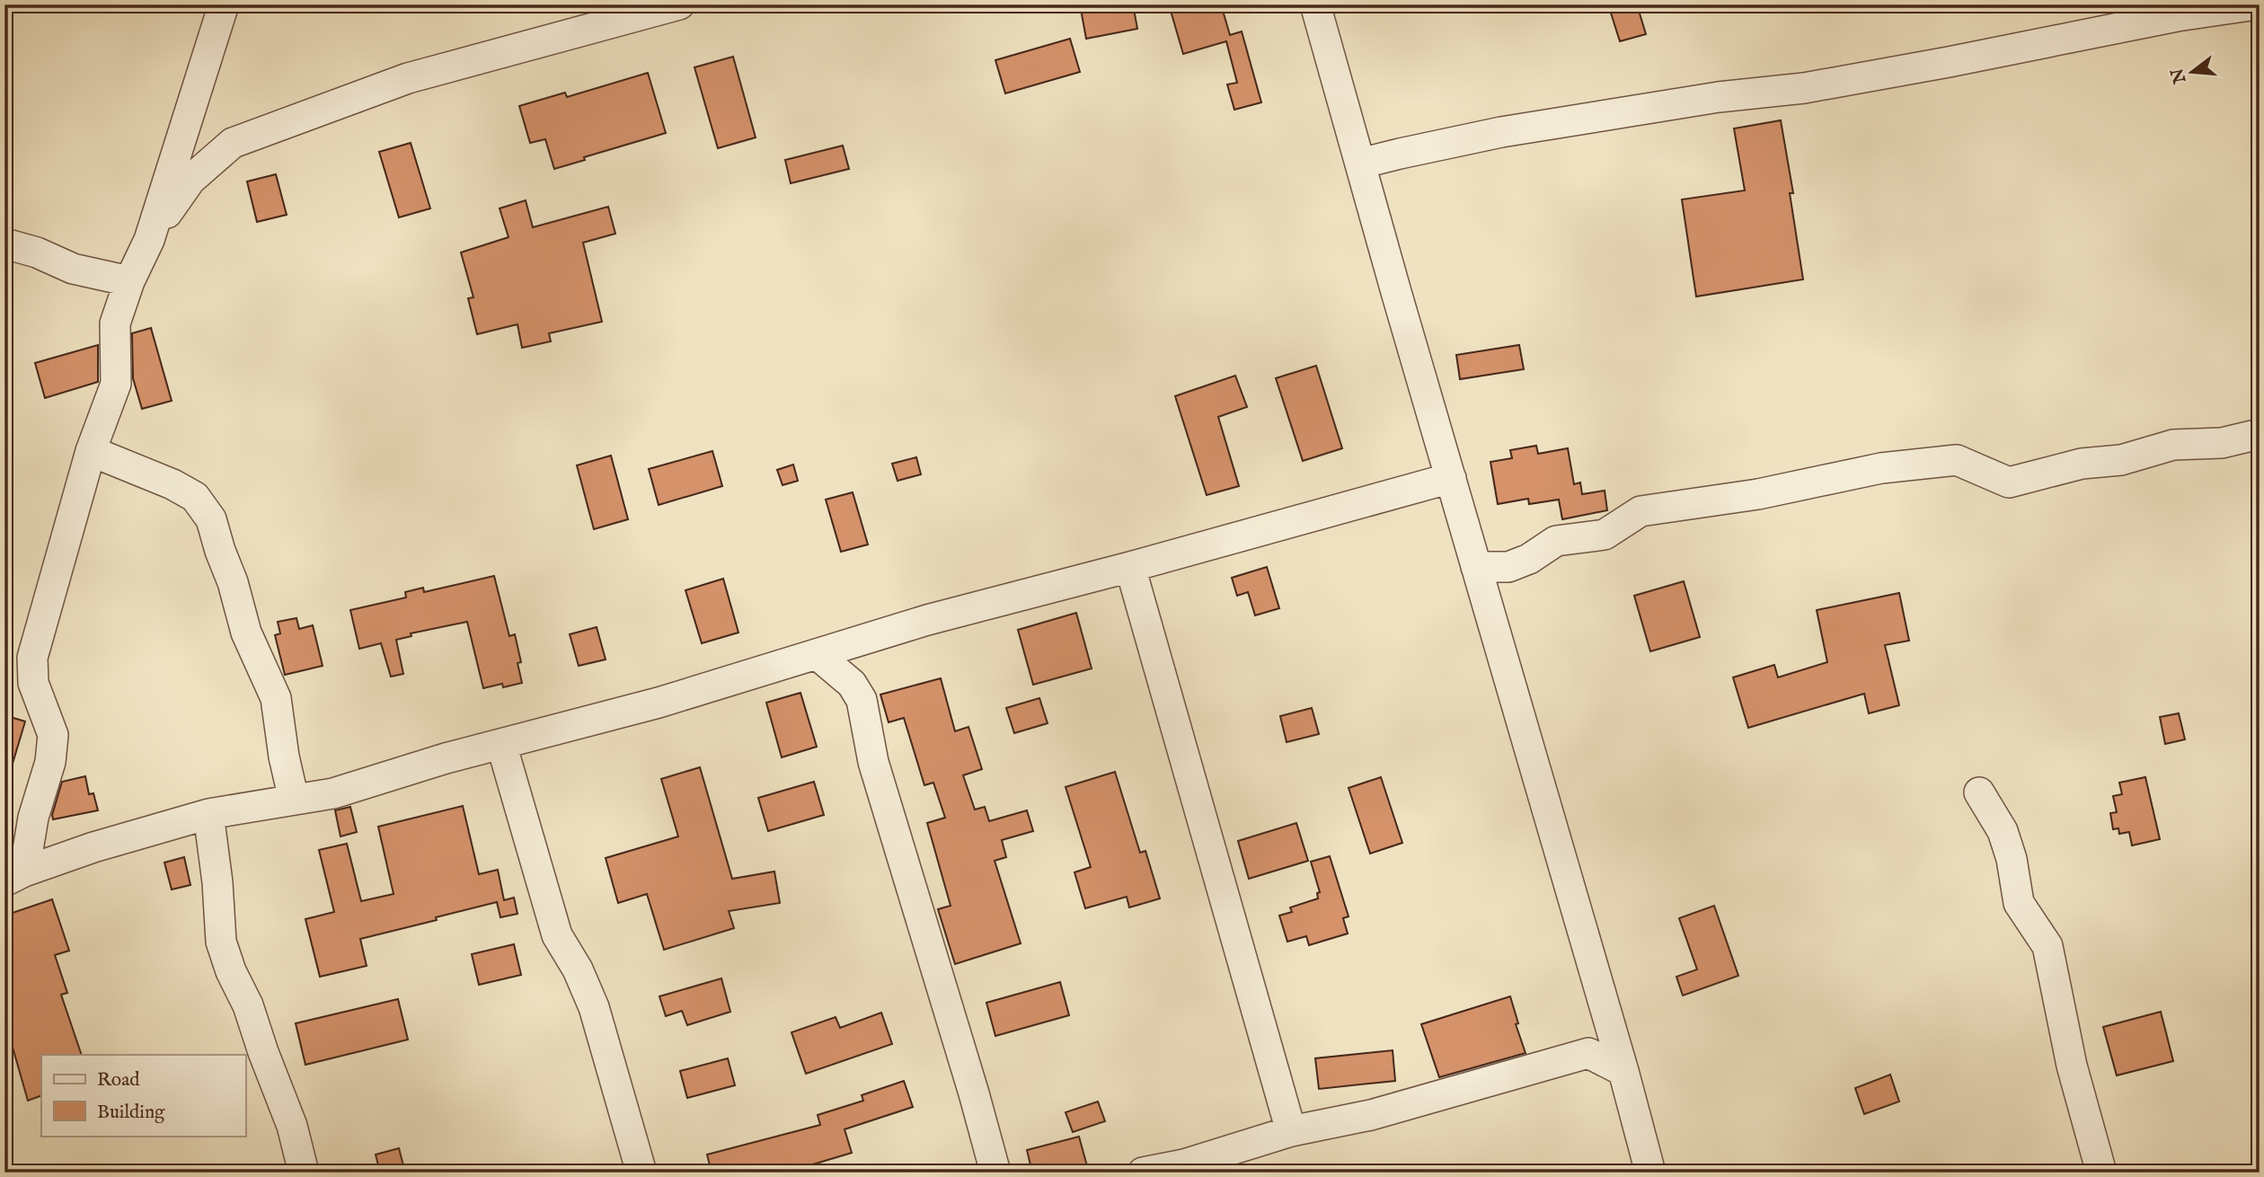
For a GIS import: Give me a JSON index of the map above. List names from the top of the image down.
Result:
{
  "legend": ["Road", "Building"],
  "north": "left"
}
